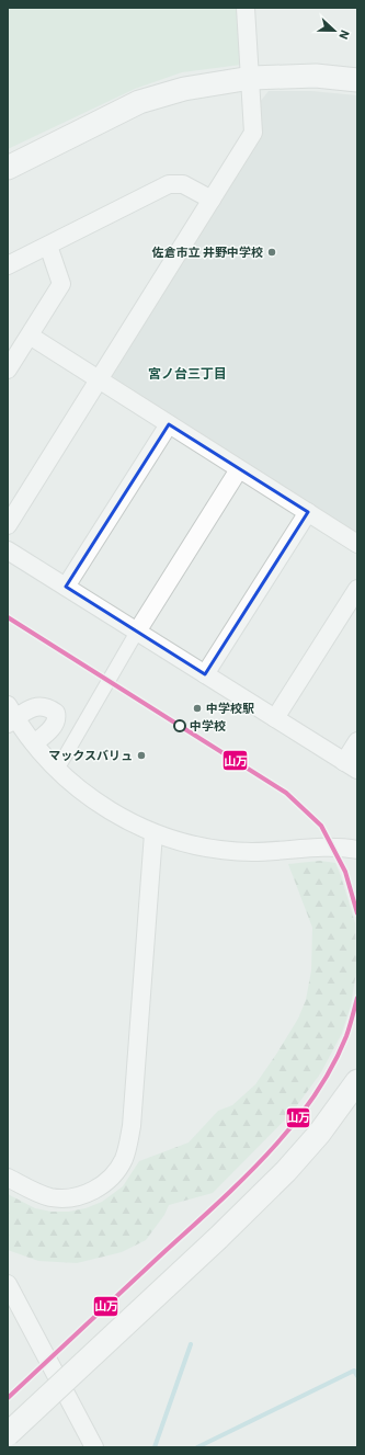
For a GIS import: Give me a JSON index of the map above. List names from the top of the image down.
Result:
{
  "districts": ["宮ノ台三丁目"],
  "places": [
    "佐倉市立 井野中学校",
    "中学校駅",
    "中学校",
    "マックスバリュ"
  ],
  "lines": ["transit line 山万"],
  "north": "right"
}
